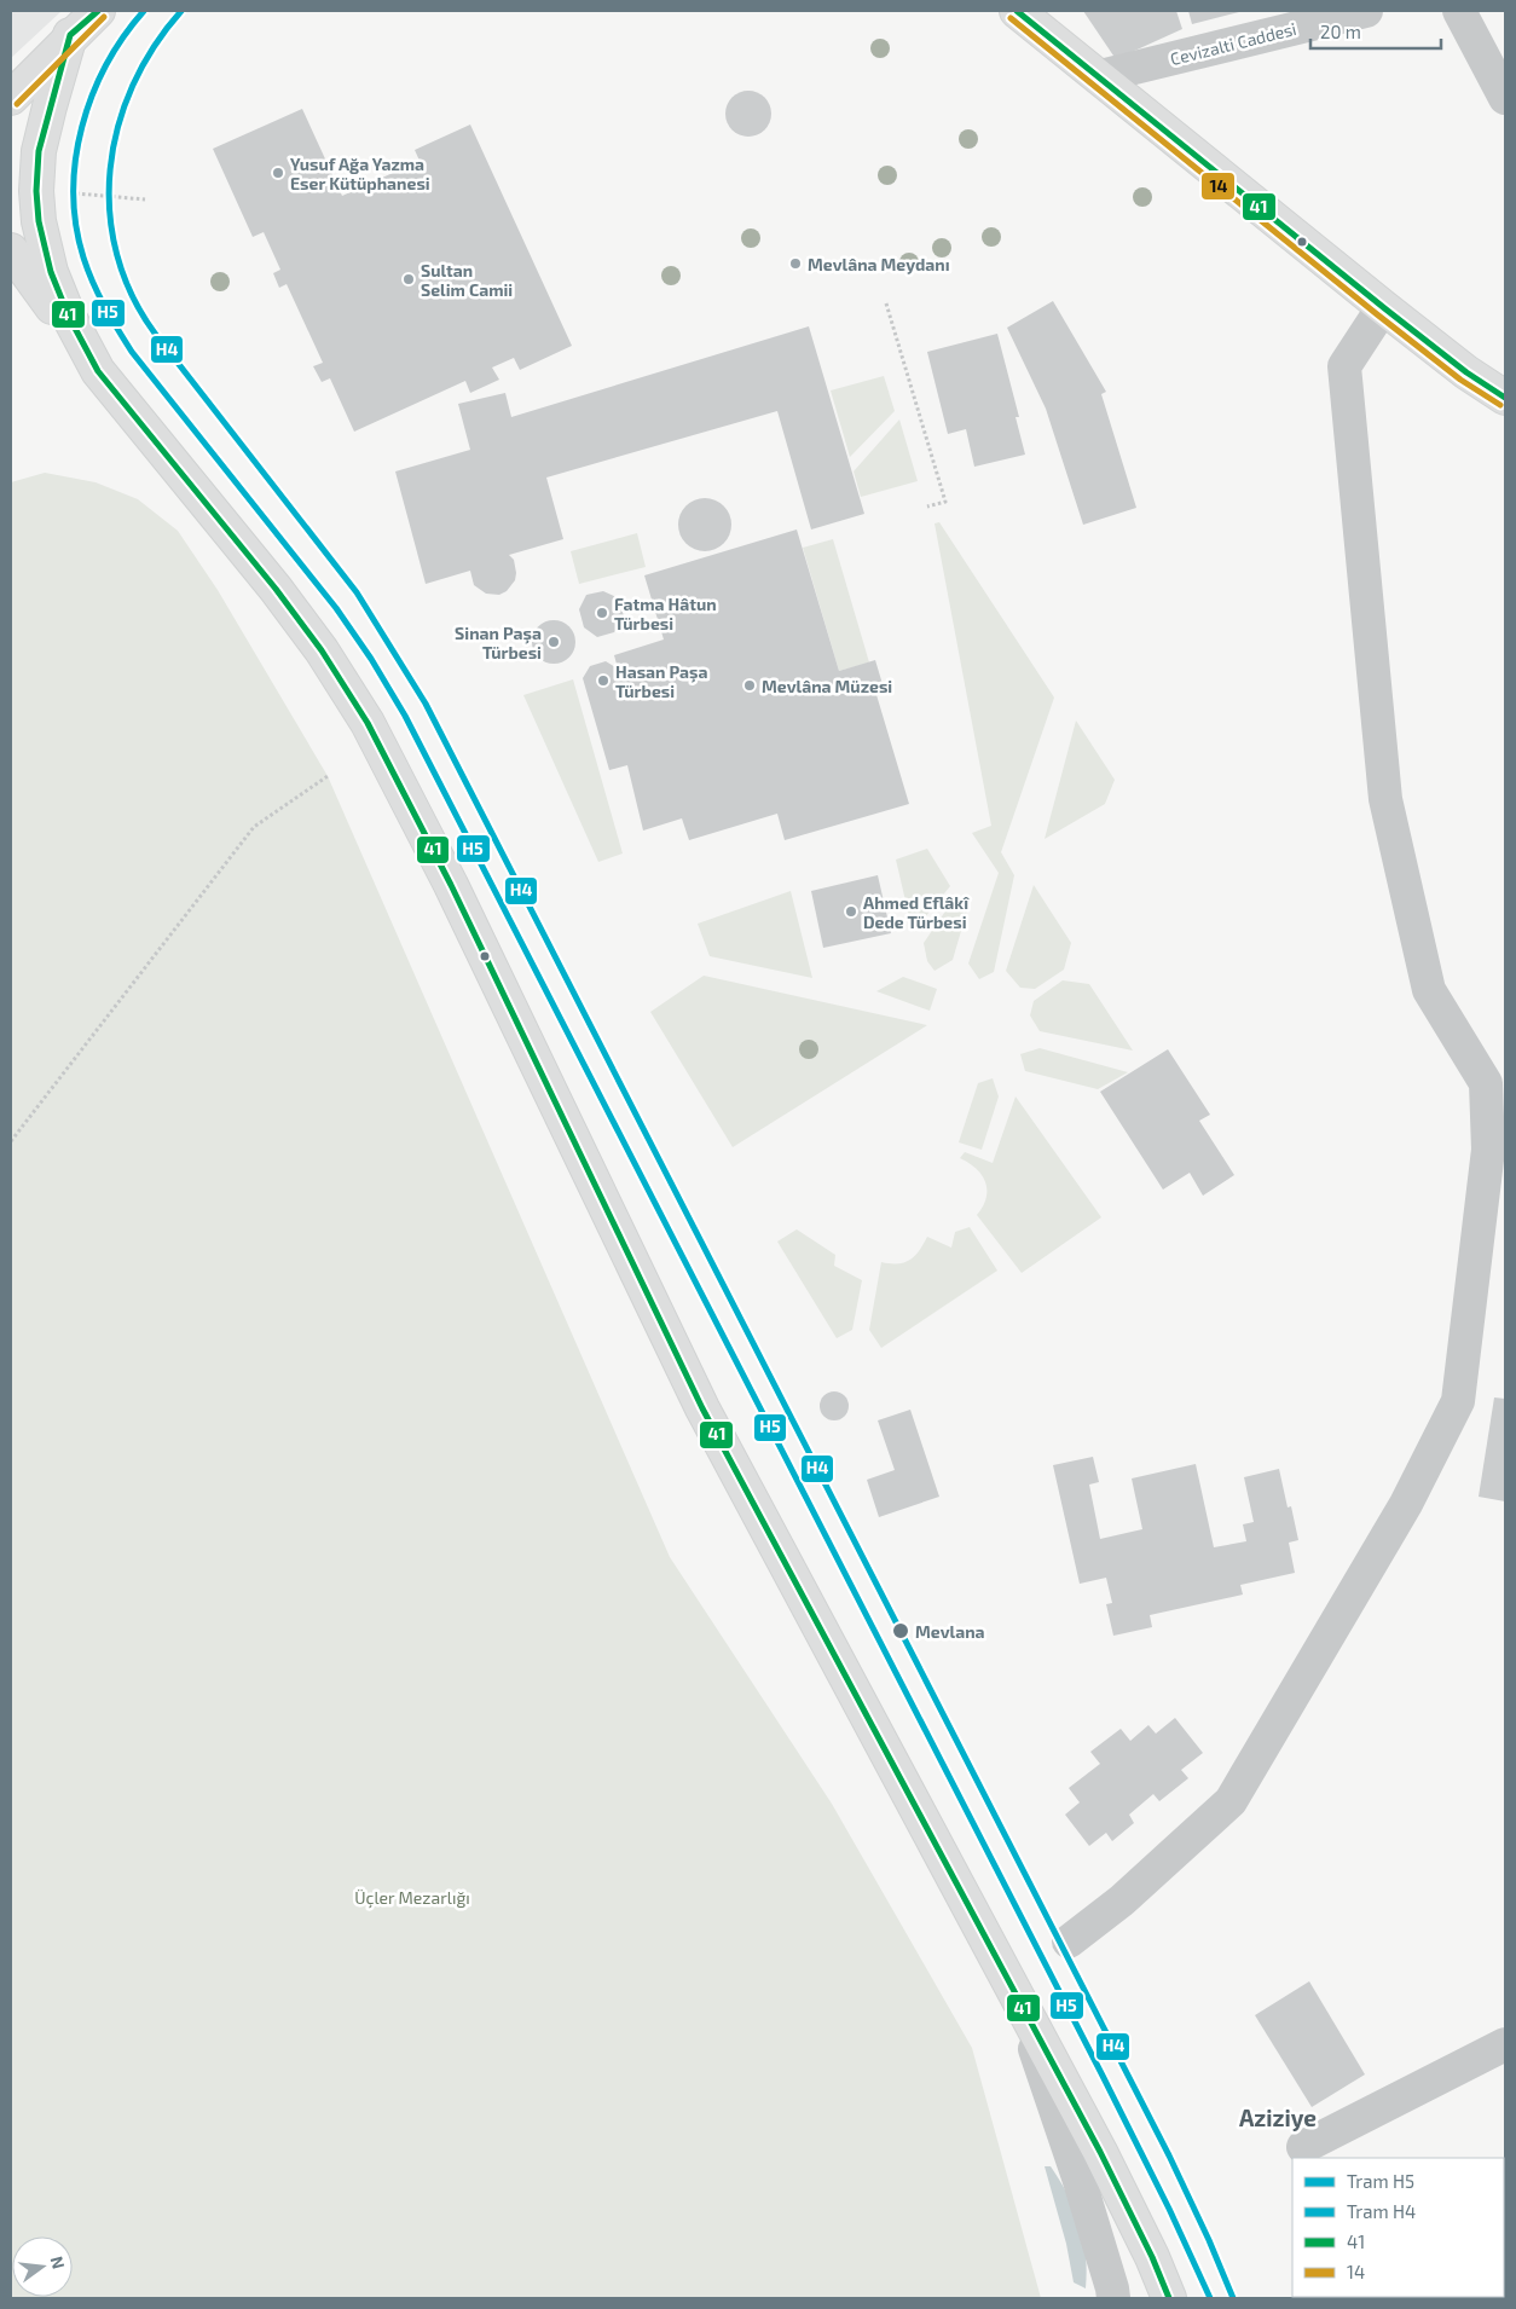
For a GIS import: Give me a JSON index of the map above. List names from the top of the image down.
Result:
{
  "streets": {
    "street": ["Cevizalti Caddesi"]
  },
  "districts": ["Aziziye"],
  "parks": ["Üçler Mezarlığı"],
  "places": [
    "Yusuf Ağa Yazma Eser Kütüphanesi",
    "Mevlâna Meydanı",
    "Sultan Selim Camii",
    "Fatma Hâtun Türbesi",
    "Sinan Paşa Türbesi",
    "Hasan Paşa Türbesi",
    "Mevlâna Müzesi",
    "Ahmed Eflâkî Dede Türbesi",
    "Mevlana"
  ],
  "lines": [
    "tram line H5",
    "tram line H4",
    "transit line 41",
    "transit line 14"
  ],
  "legend": [
    "Tram H5",
    "Tram H4",
    "41",
    "14"
  ],
  "scale_bar": "20 m",
  "north": "right"
}
